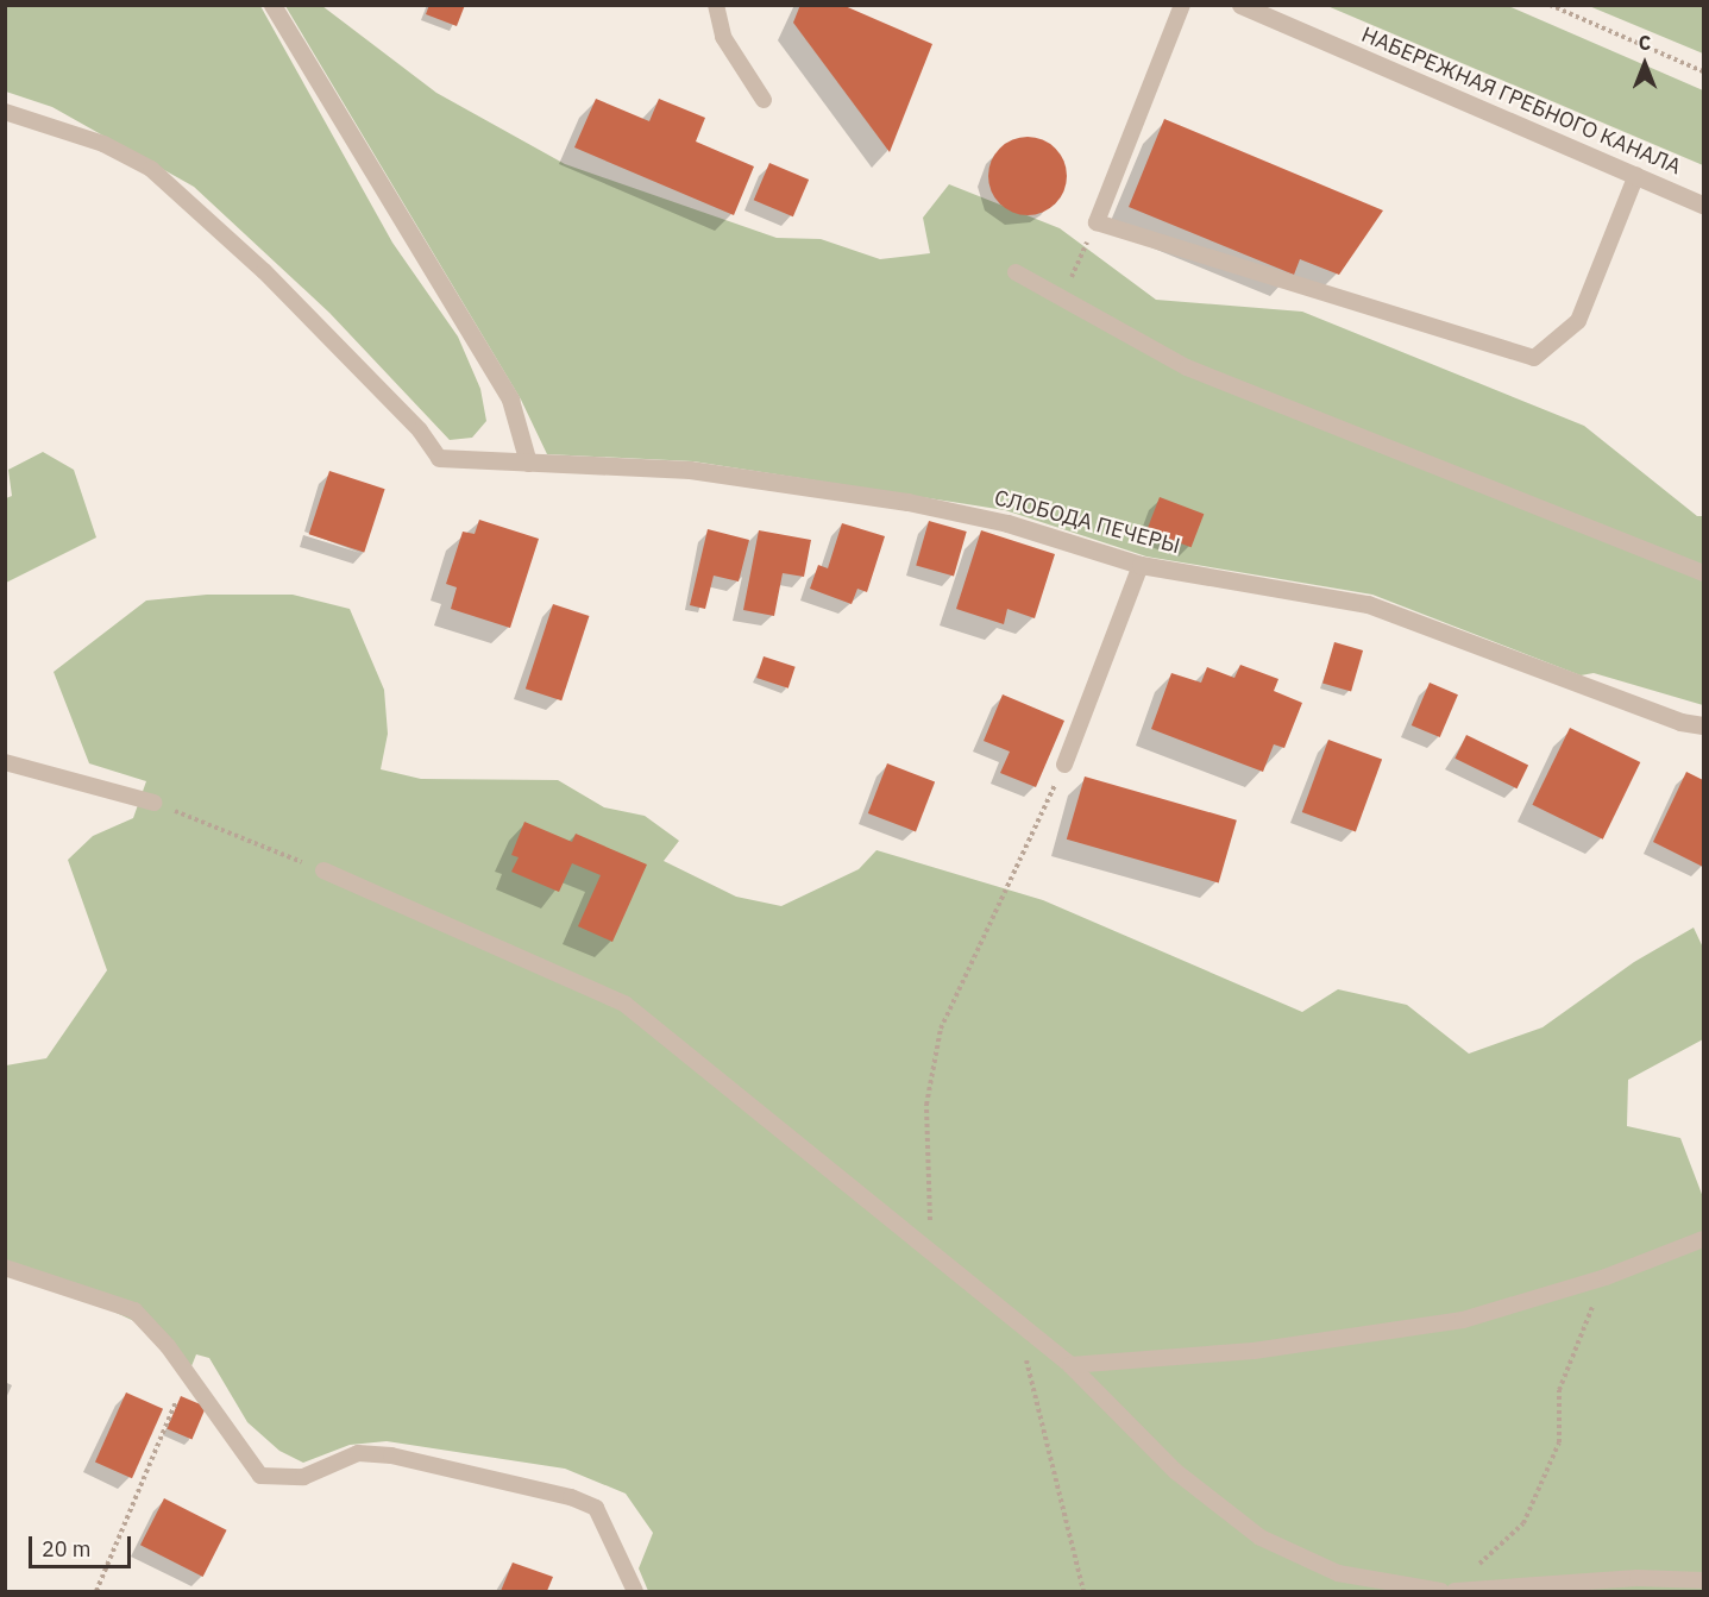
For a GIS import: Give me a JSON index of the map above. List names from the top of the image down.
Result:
{
  "streets": {
    "street": ["НАБЕРЕЖНАЯ ГРЕБНОГО КАНАЛА", "СЛОБОДА ПЕЧЕРЫ"]
  },
  "scale_bar": "20 m",
  "north": "top"
}
